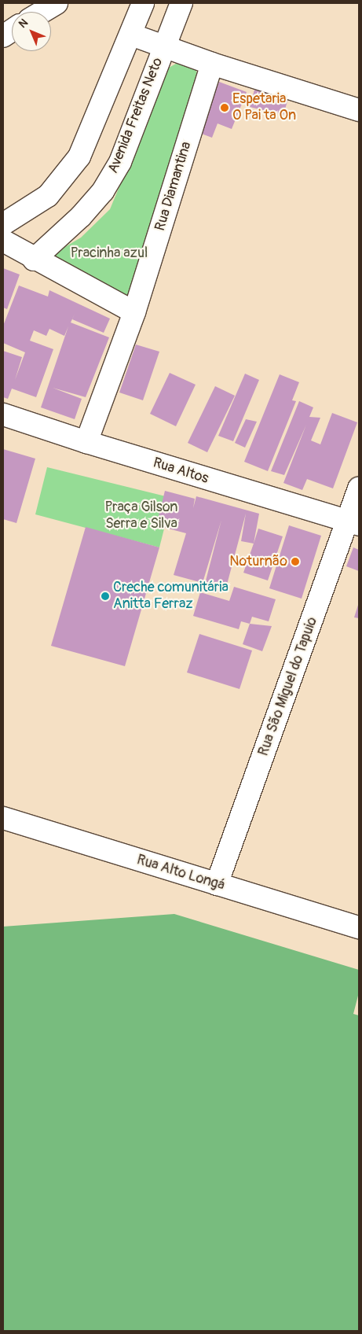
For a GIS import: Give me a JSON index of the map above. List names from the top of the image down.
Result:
{
  "streets": {
    "street": [
      "Avenida Freitas Neto",
      "Rua Diamantina",
      "Rua Altos",
      "Rua São Miguel do Tapuio",
      "Rua Alto Longá"
    ]
  },
  "crossings": [
    ["Rua Diamantina", "Rua Altos"],
    ["Rua Altos", "Rua São Miguel do Tapuio"],
    ["Rua São Miguel do Tapuio", "Rua Alto Longá"]
  ],
  "parks": ["Pracinha azul", "Praça Gilson Serra e Silva"],
  "places": ["Espetaria O Pai ta On", "Noturnão", "Creche comunitária Anitta Ferraz"],
  "north": "top left"
}
